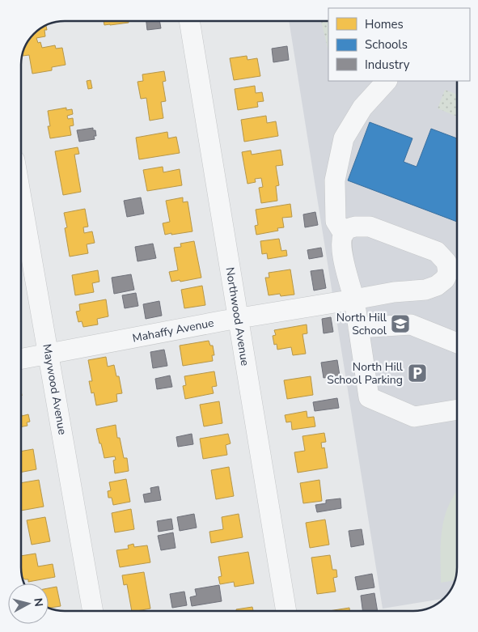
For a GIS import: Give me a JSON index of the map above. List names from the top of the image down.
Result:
{
  "streets": {
    "street": ["Northwood Avenue", "Mahaffy Avenue", "Maywood Avenue"]
  },
  "crossings": [
    ["Northwood Avenue", "Mahaffy Avenue"],
    ["Mahaffy Avenue", "Maywood Avenue"]
  ],
  "places": {
    "school or university": ["North Hill School"],
    "parking": ["North Hill School Parking"]
  },
  "legend": ["Homes", "Schools", "Industry"],
  "north": "right"
}
